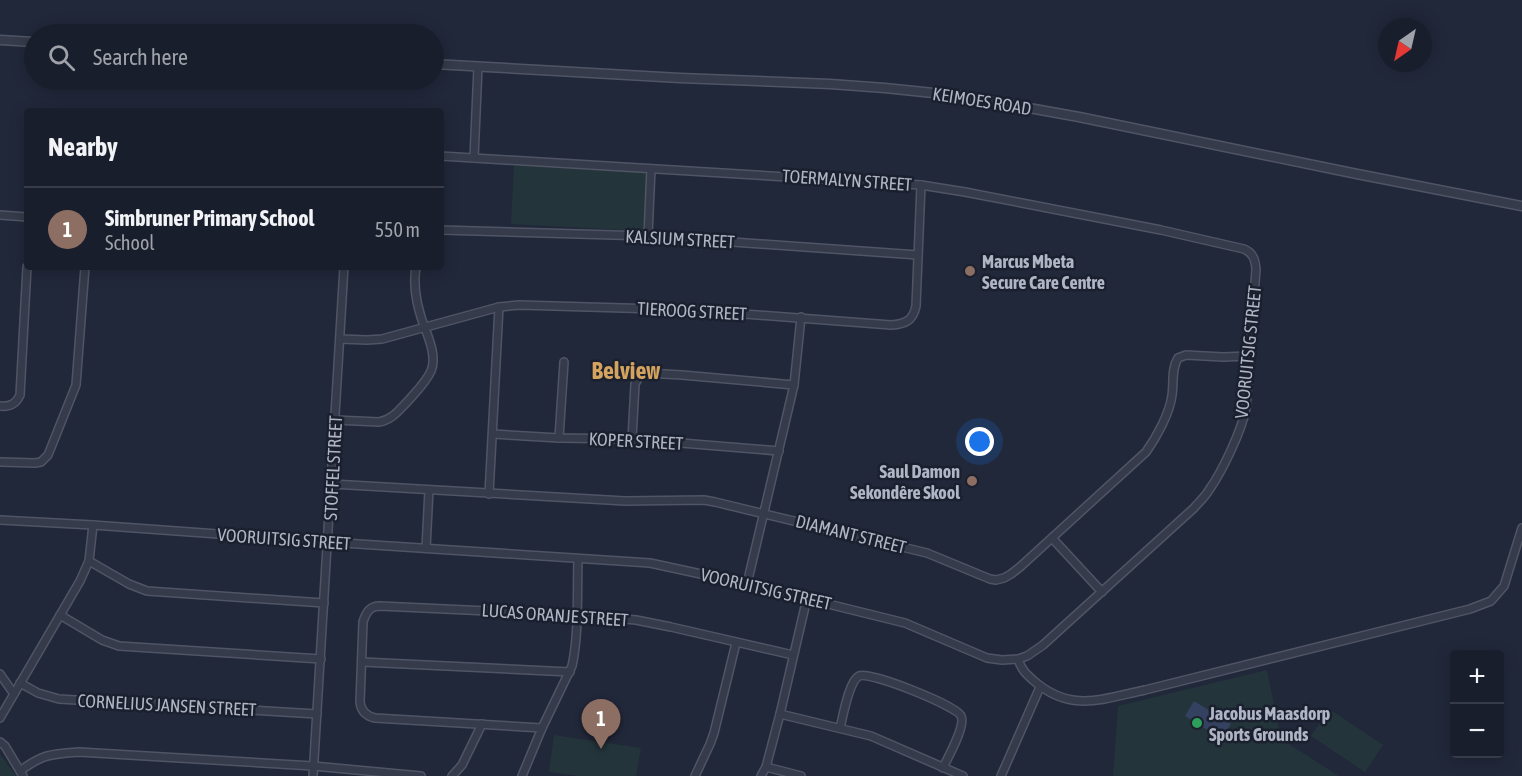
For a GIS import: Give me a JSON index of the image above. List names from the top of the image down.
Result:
{
  "streets": {
    "street": [
      "KEIMOES ROAD",
      "TOERMALYN STREET",
      "KALSIUM STREET",
      "TIEROOG STREET",
      "VOORUITSIG STREET",
      "KOPER STREET",
      "STOFFEL STREET",
      "DIAMANT STREET",
      "LUCAS ORANJE STREET",
      "CORNELIUS JANSEN STREET"
    ]
  },
  "crossings": [
    ["TOERMALYN STREET", "TIEROOG STREET"],
    ["TOERMALYN STREET", "VOORUITSIG STREET"],
    ["KALSIUM STREET", "TIEROOG STREET"],
    ["TIEROOG STREET", "STOFFEL STREET"],
    ["VOORUITSIG STREET", "STOFFEL STREET"],
    ["VOORUITSIG STREET", "DIAMANT STREET"],
    ["STOFFEL STREET", "DIAMANT STREET"],
    ["STOFFEL STREET", "CORNELIUS JANSEN STREET"]
  ],
  "districts": ["Belview"],
  "places": ["Marcus Mbeta Secure Care Centre", "Saul Damon Sekondêre Skool", "Jacobus Maasdorp Sports Grounds"],
  "north": "bottom left",
  "page": {
    "search": "Search here",
    "heading": "Nearby",
    "list": [
      {
        "mark": "1",
        "name": "Simbruner Primary School",
        "note": "School",
        "value": "550 m"
      }
    ],
    "map_buttons": ["+", "−"],
    "pins": "1"
  }
}
